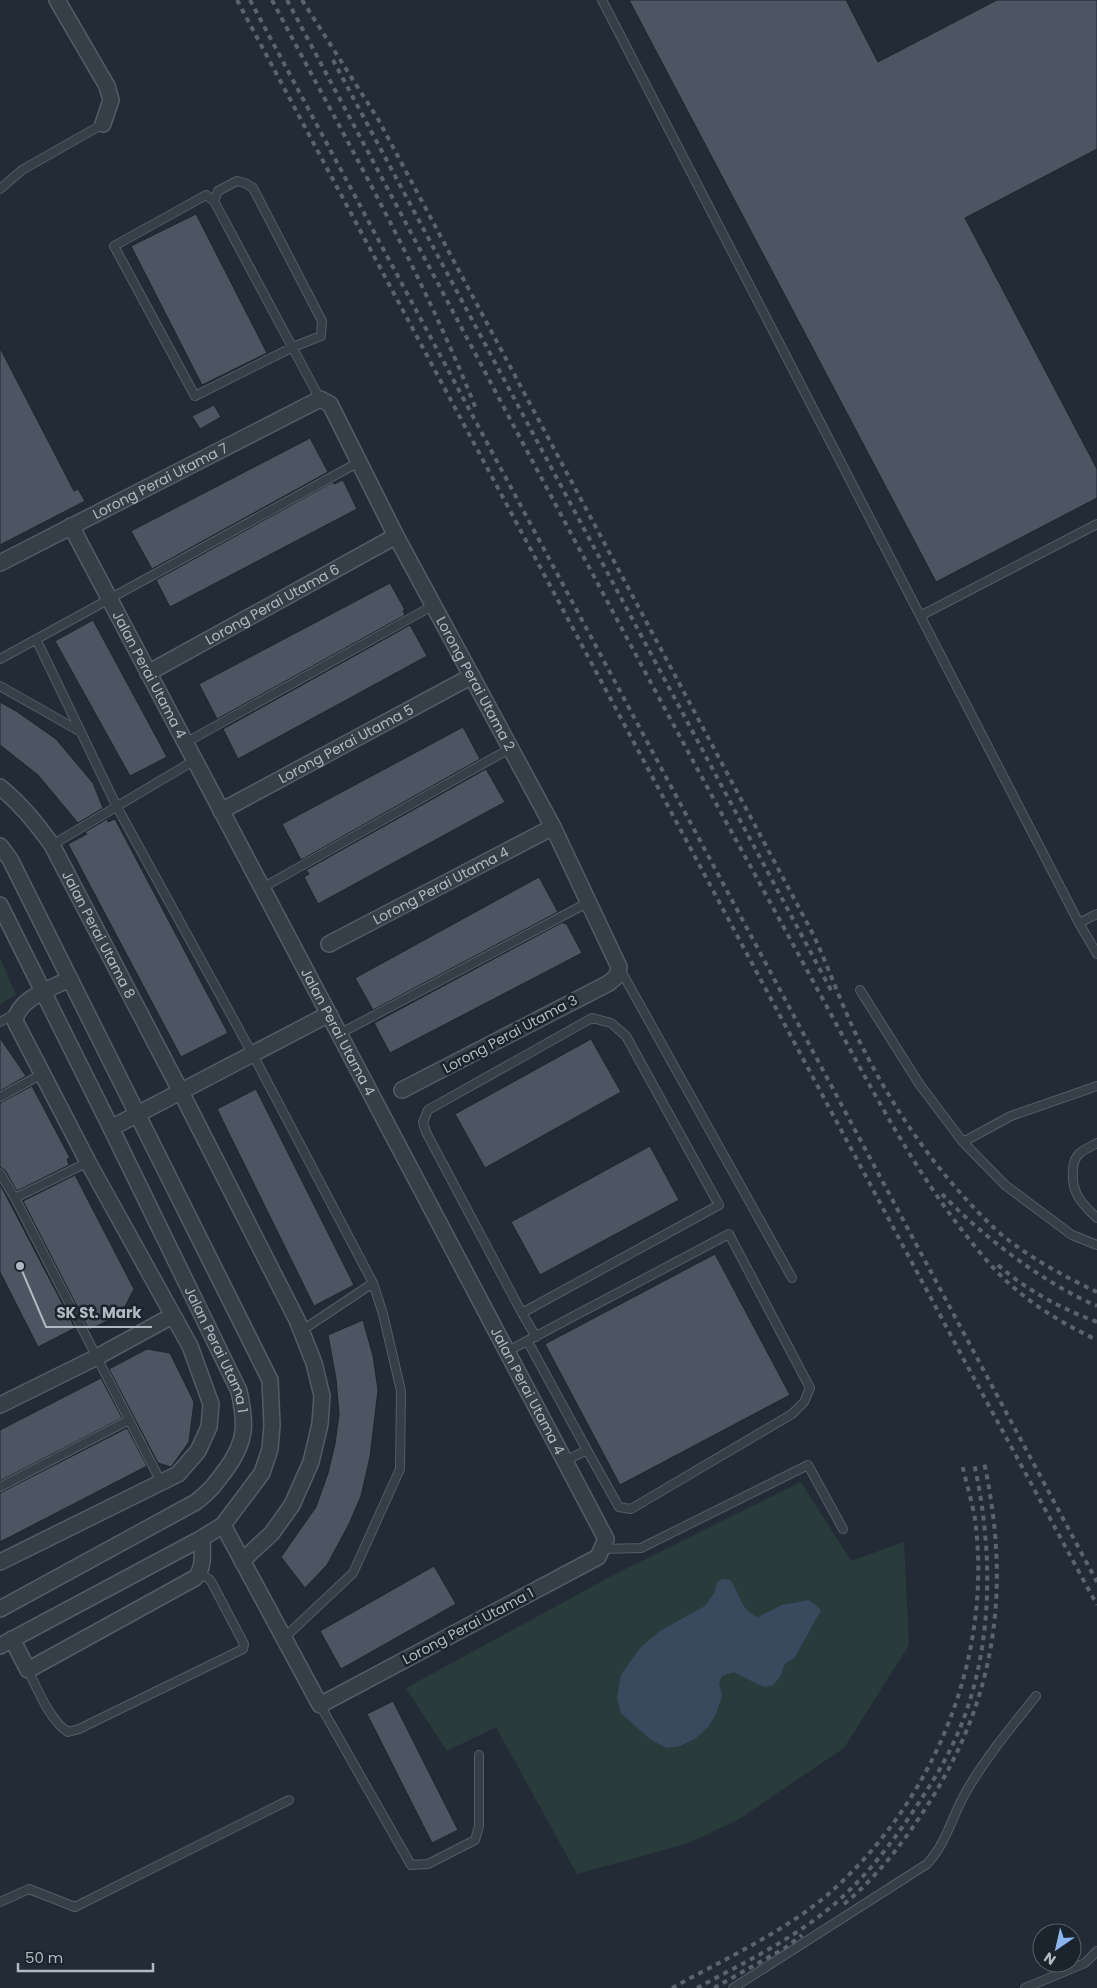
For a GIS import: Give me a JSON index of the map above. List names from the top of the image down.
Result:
{
  "streets": {
    "street": [
      "Lorong Perai Utama 7",
      "Lorong Perai Utama 6",
      "Jalan Perai Utama 4",
      "Lorong Perai Utama 2",
      "Lorong Perai Utama 5",
      "Lorong Perai Utama 4",
      "Jalan Perai Utama 8",
      "Lorong Perai Utama 3",
      "Jalan Perai Utama 1",
      "Lorong Perai Utama 1"
    ]
  },
  "crossings": [
    ["Lorong Perai Utama 7", "Jalan Perai Utama 4"],
    ["Lorong Perai Utama 7", "Lorong Perai Utama 2"],
    ["Lorong Perai Utama 6", "Jalan Perai Utama 4"],
    ["Lorong Perai Utama 6", "Lorong Perai Utama 2"],
    ["Jalan Perai Utama 4", "Lorong Perai Utama 5"],
    ["Jalan Perai Utama 4", "Lorong Perai Utama 1"],
    ["Lorong Perai Utama 2", "Lorong Perai Utama 5"],
    ["Lorong Perai Utama 2", "Lorong Perai Utama 4"],
    ["Lorong Perai Utama 2", "Lorong Perai Utama 3"]
  ],
  "places": ["SK St. Mark"],
  "scale_bar": "50 m",
  "north": "bottom left"
}
